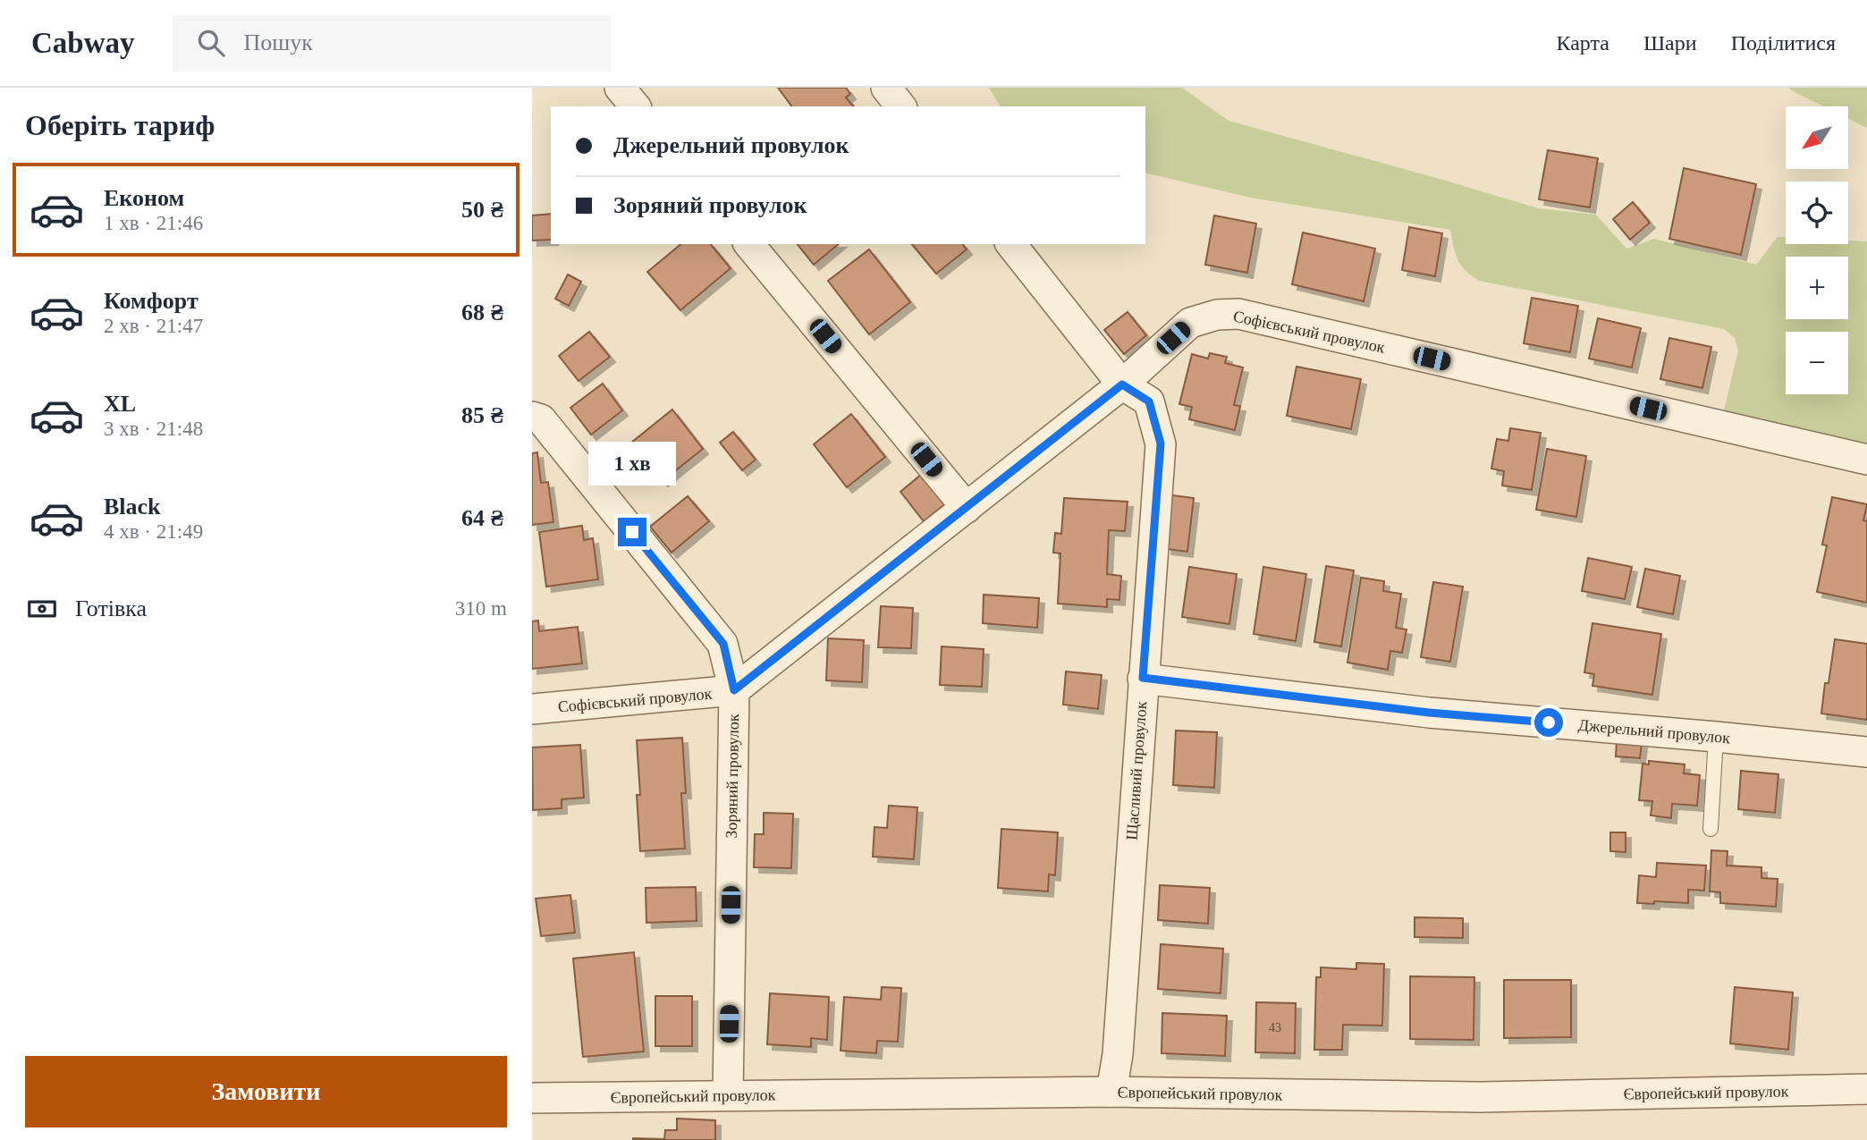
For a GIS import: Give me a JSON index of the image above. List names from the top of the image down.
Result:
{
  "streets": {
    "street": [
      "Софієвський провулок",
      "Джерельний провулок",
      "Щасливий провулок",
      "Зоряний провулок",
      "Європейський провулок"
    ]
  },
  "crossings": [
    ["Софієвський провулок", "Щасливий провулок"],
    ["Софієвський провулок", "Зоряний провулок"],
    ["Джерельний провулок", "Щасливий провулок"],
    ["Щасливий провулок", "Європейський провулок"],
    ["Зоряний провулок", "Європейський провулок"]
  ],
  "house_numbers": ["43"],
  "north": "bottom left",
  "page": {
    "header": "Cabway",
    "search": "Пошук",
    "nav": ["Карта", "Шари", "Поділитися"],
    "heading": "Оберіть тариф",
    "map_buttons": ["+", "−"],
    "banner": ["Джерельний провулок", "Зоряний провулок"],
    "list": [
      {
        "name": "Економ",
        "note": "1 хв · 21:46",
        "value": "50 ₴"
      },
      {
        "name": "Комфорт",
        "note": "2 хв · 21:47",
        "value": "68 ₴"
      },
      {
        "name": "XL",
        "note": "3 хв · 21:48",
        "value": "85 ₴"
      },
      {
        "name": "Black",
        "note": "4 хв · 21:49",
        "value": "64 ₴"
      }
    ],
    "bubble": "1 хв",
    "pay": ["Готівка", "310 m"],
    "buttons": "Замовити"
  }
}
